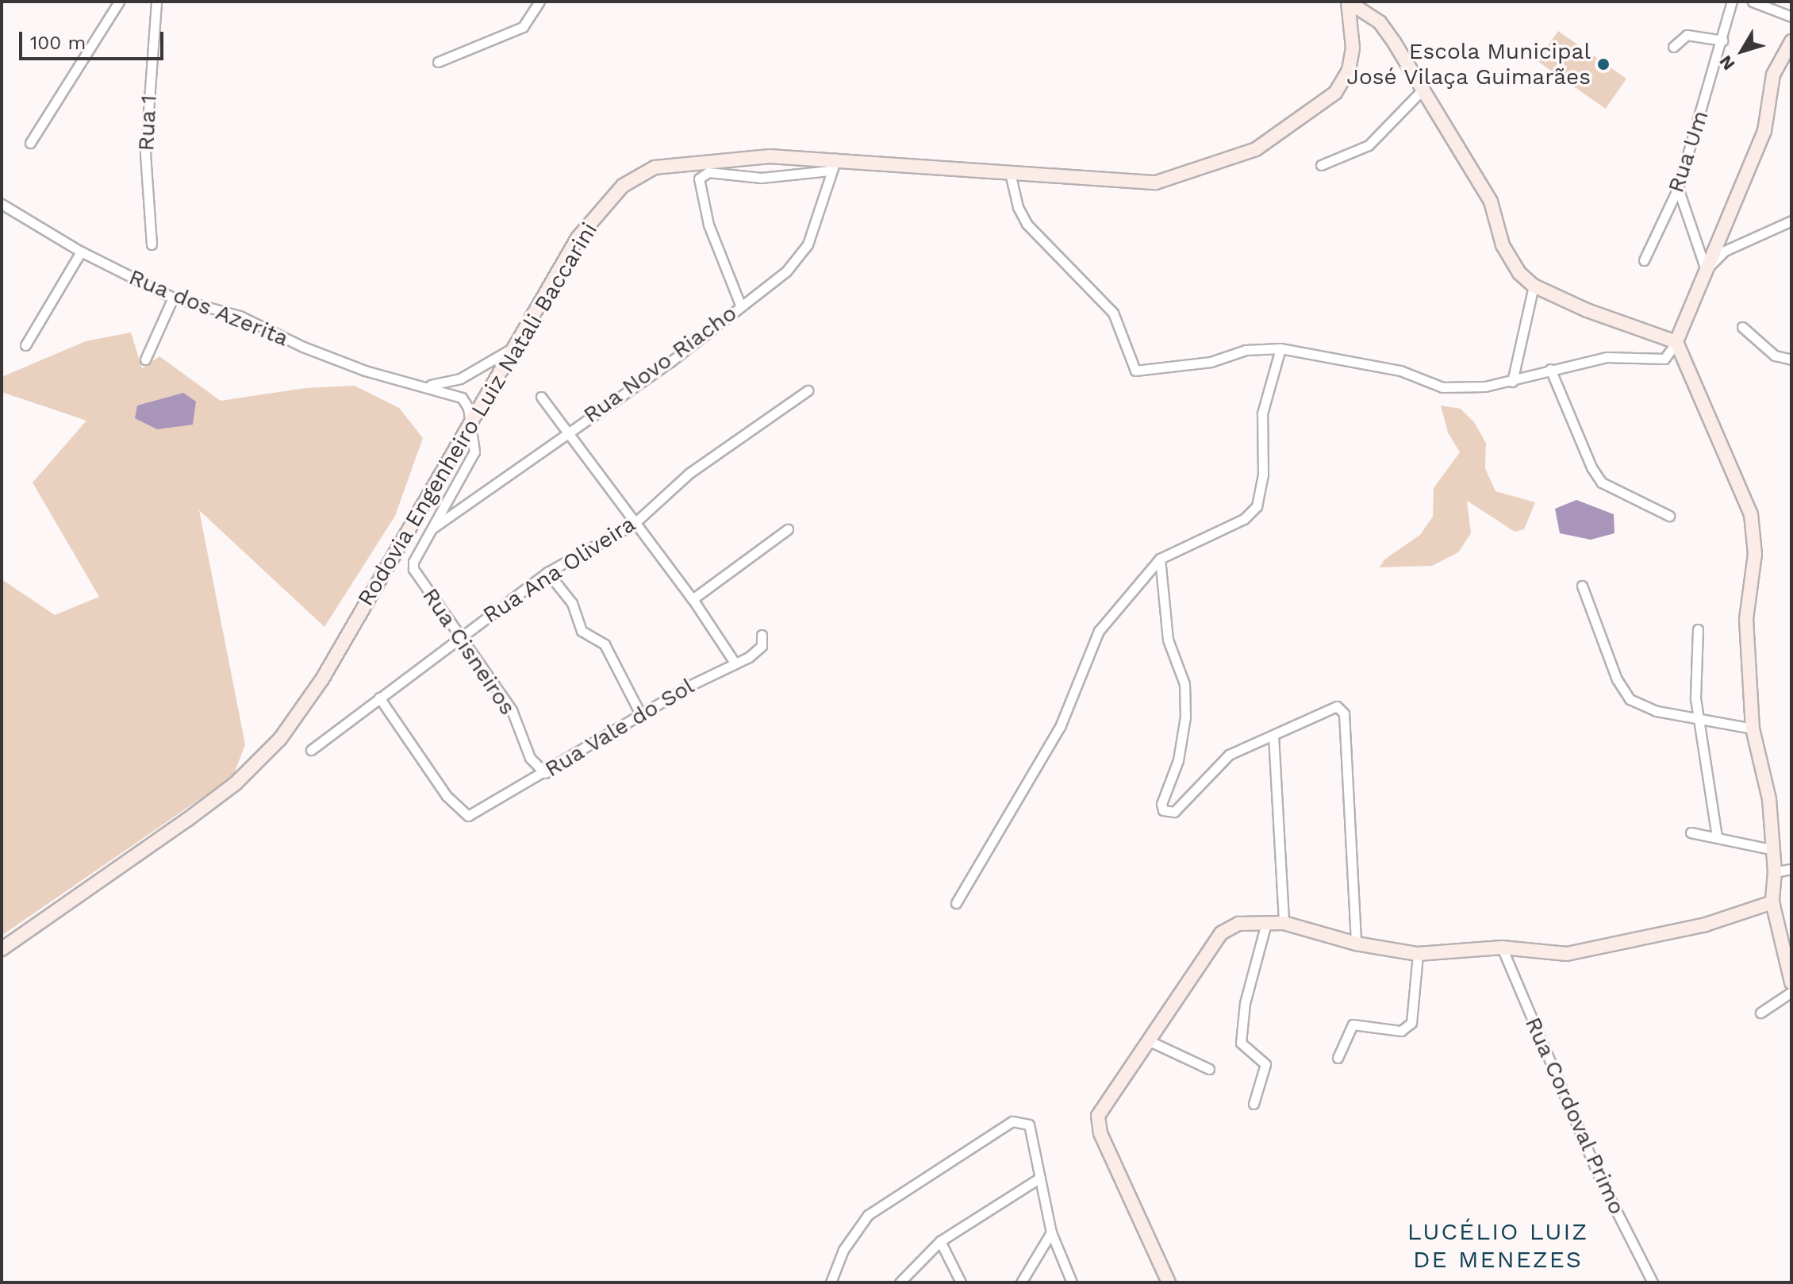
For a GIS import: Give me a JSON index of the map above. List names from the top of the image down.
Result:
{
  "streets": {
    "street": [
      "Rua 1",
      "Rua Um",
      "Rua dos Azerita",
      "Rua Novo Riacho",
      "Rodovia Engenheiro Luiz Natali Baccarini",
      "Rua Ana Oliveira",
      "Rua Cisneiros",
      "Rua Vale do Sol",
      "Rua Cordoval Primo"
    ]
  },
  "crossings": [
    ["Rua dos Azerita", "Rodovia Engenheiro Luiz Natali Baccarini"],
    ["Rua Novo Riacho", "Rodovia Engenheiro Luiz Natali Baccarini"],
    ["Rua Novo Riacho", "Rua Cisneiros"],
    ["Rua Ana Oliveira", "Rua Cisneiros"],
    ["Rua Ana Oliveira", "Rua Vale do Sol"],
    ["Rua Cisneiros", "Rua Vale do Sol"]
  ],
  "districts": ["LUCÉLIO LUIZ DE MENEZES"],
  "places": ["Escola Municipal José Vilaça Guimarães"],
  "scale_bar": "100 m",
  "north": "bottom left"
}
